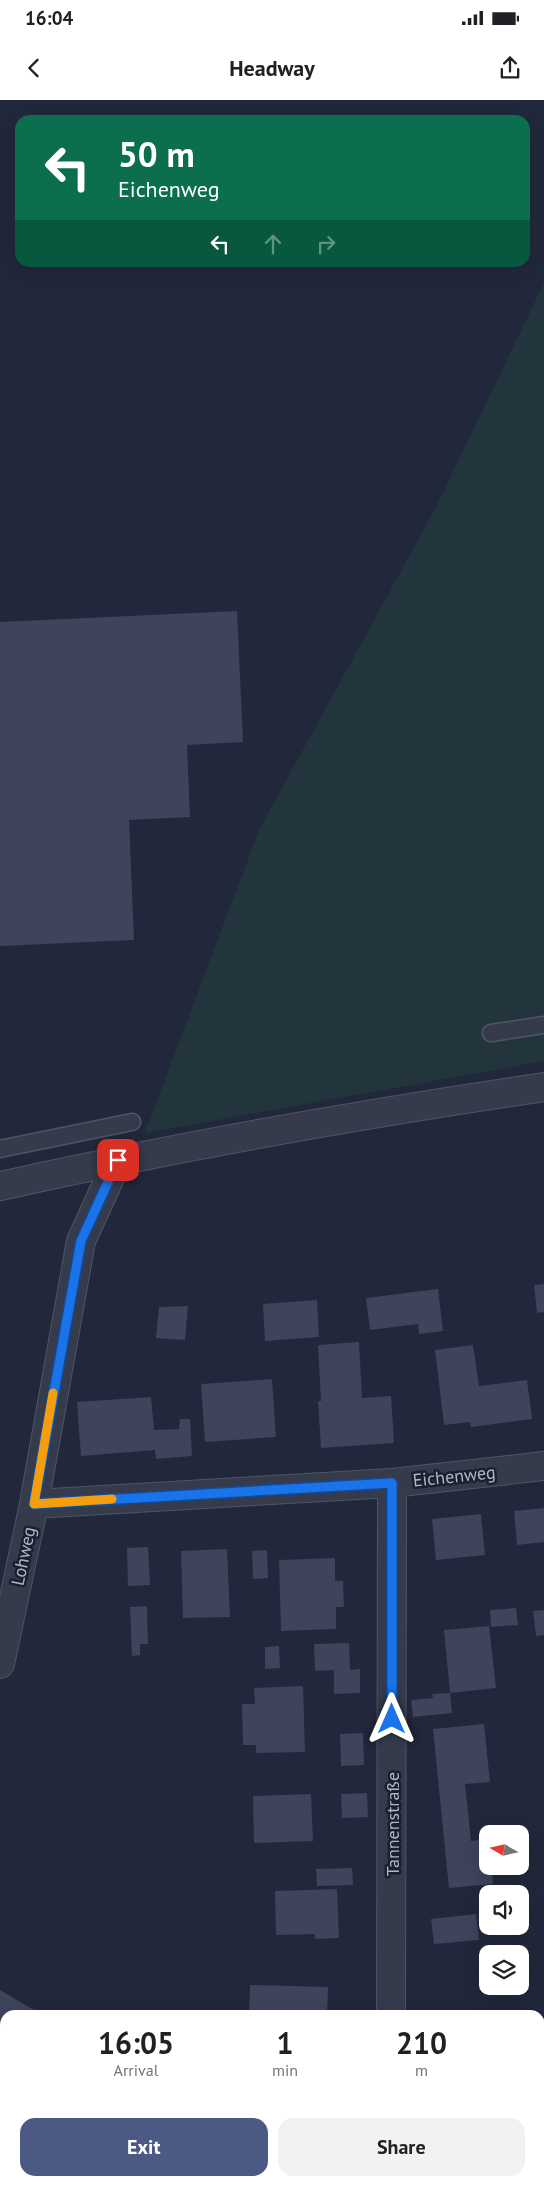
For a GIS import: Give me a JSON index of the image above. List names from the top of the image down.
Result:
{
  "streets": {
    "street": ["Eichenweg", "Lohweg", "Tannenstraße"]
  },
  "crossings": [
    ["Eichenweg", "Lohweg"],
    ["Eichenweg", "Tannenstraße"]
  ],
  "north": "left",
  "page": {
    "status": "16:04",
    "header": "Headway",
    "turn": ["50 m", "Eichenweg"],
    "eta": [
      "16:05",
      "Arrival",
      "1",
      "min",
      "210",
      "m"
    ],
    "buttons": ["Exit", "Share"]
  }
}
